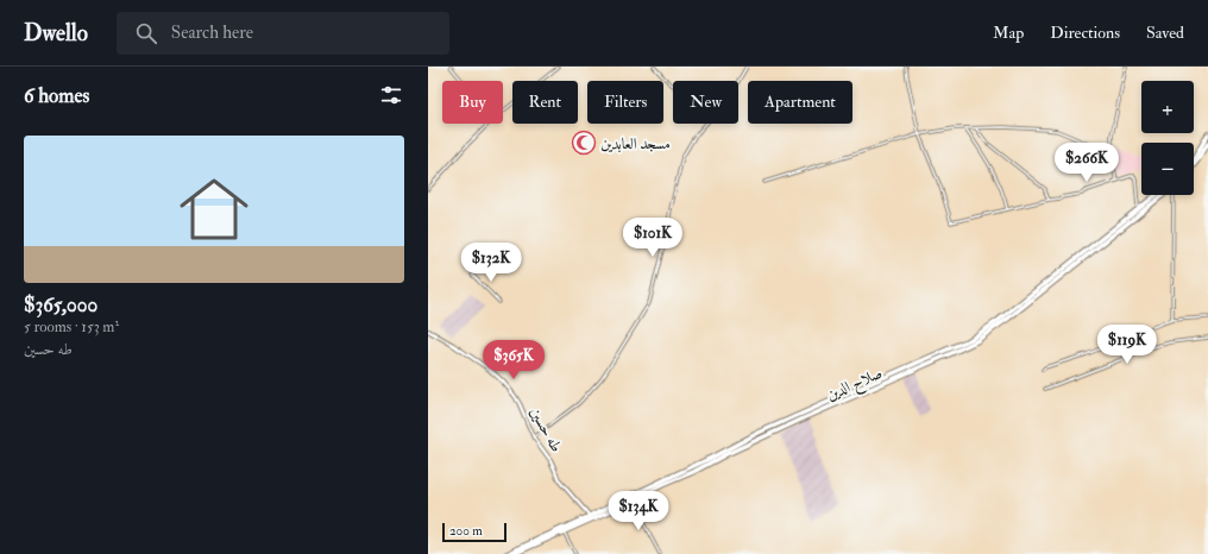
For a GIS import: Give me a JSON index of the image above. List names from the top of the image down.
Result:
{
  "streets": {
    "highway": ["صلاح الدين"],
    "street": ["طه حسين"]
  },
  "crossings": [
    ["صلاح الدين", "طه حسين"]
  ],
  "places": {
    "mosque": ["مسجد العابدين"]
  },
  "scale_bar": "200 m",
  "page": {
    "header": "Dwello",
    "search": "Search here",
    "nav": ["Map", "Directions", "Saved"],
    "heading": "6 homes",
    "map_buttons": ["+", "−"],
    "chip": [
      "Buy",
      "Rent",
      "Filters",
      "New",
      "Apartment"
    ],
    "list": [
      {
        "name": "$365,000",
        "note": "5 rooms · 153 m² · طه حسين"
      }
    ],
    "price": [
      "$266K",
      "$101K",
      "$132K",
      "$119K",
      "$365K",
      "$134K"
    ],
    "scale": "200 m"
  }
}
